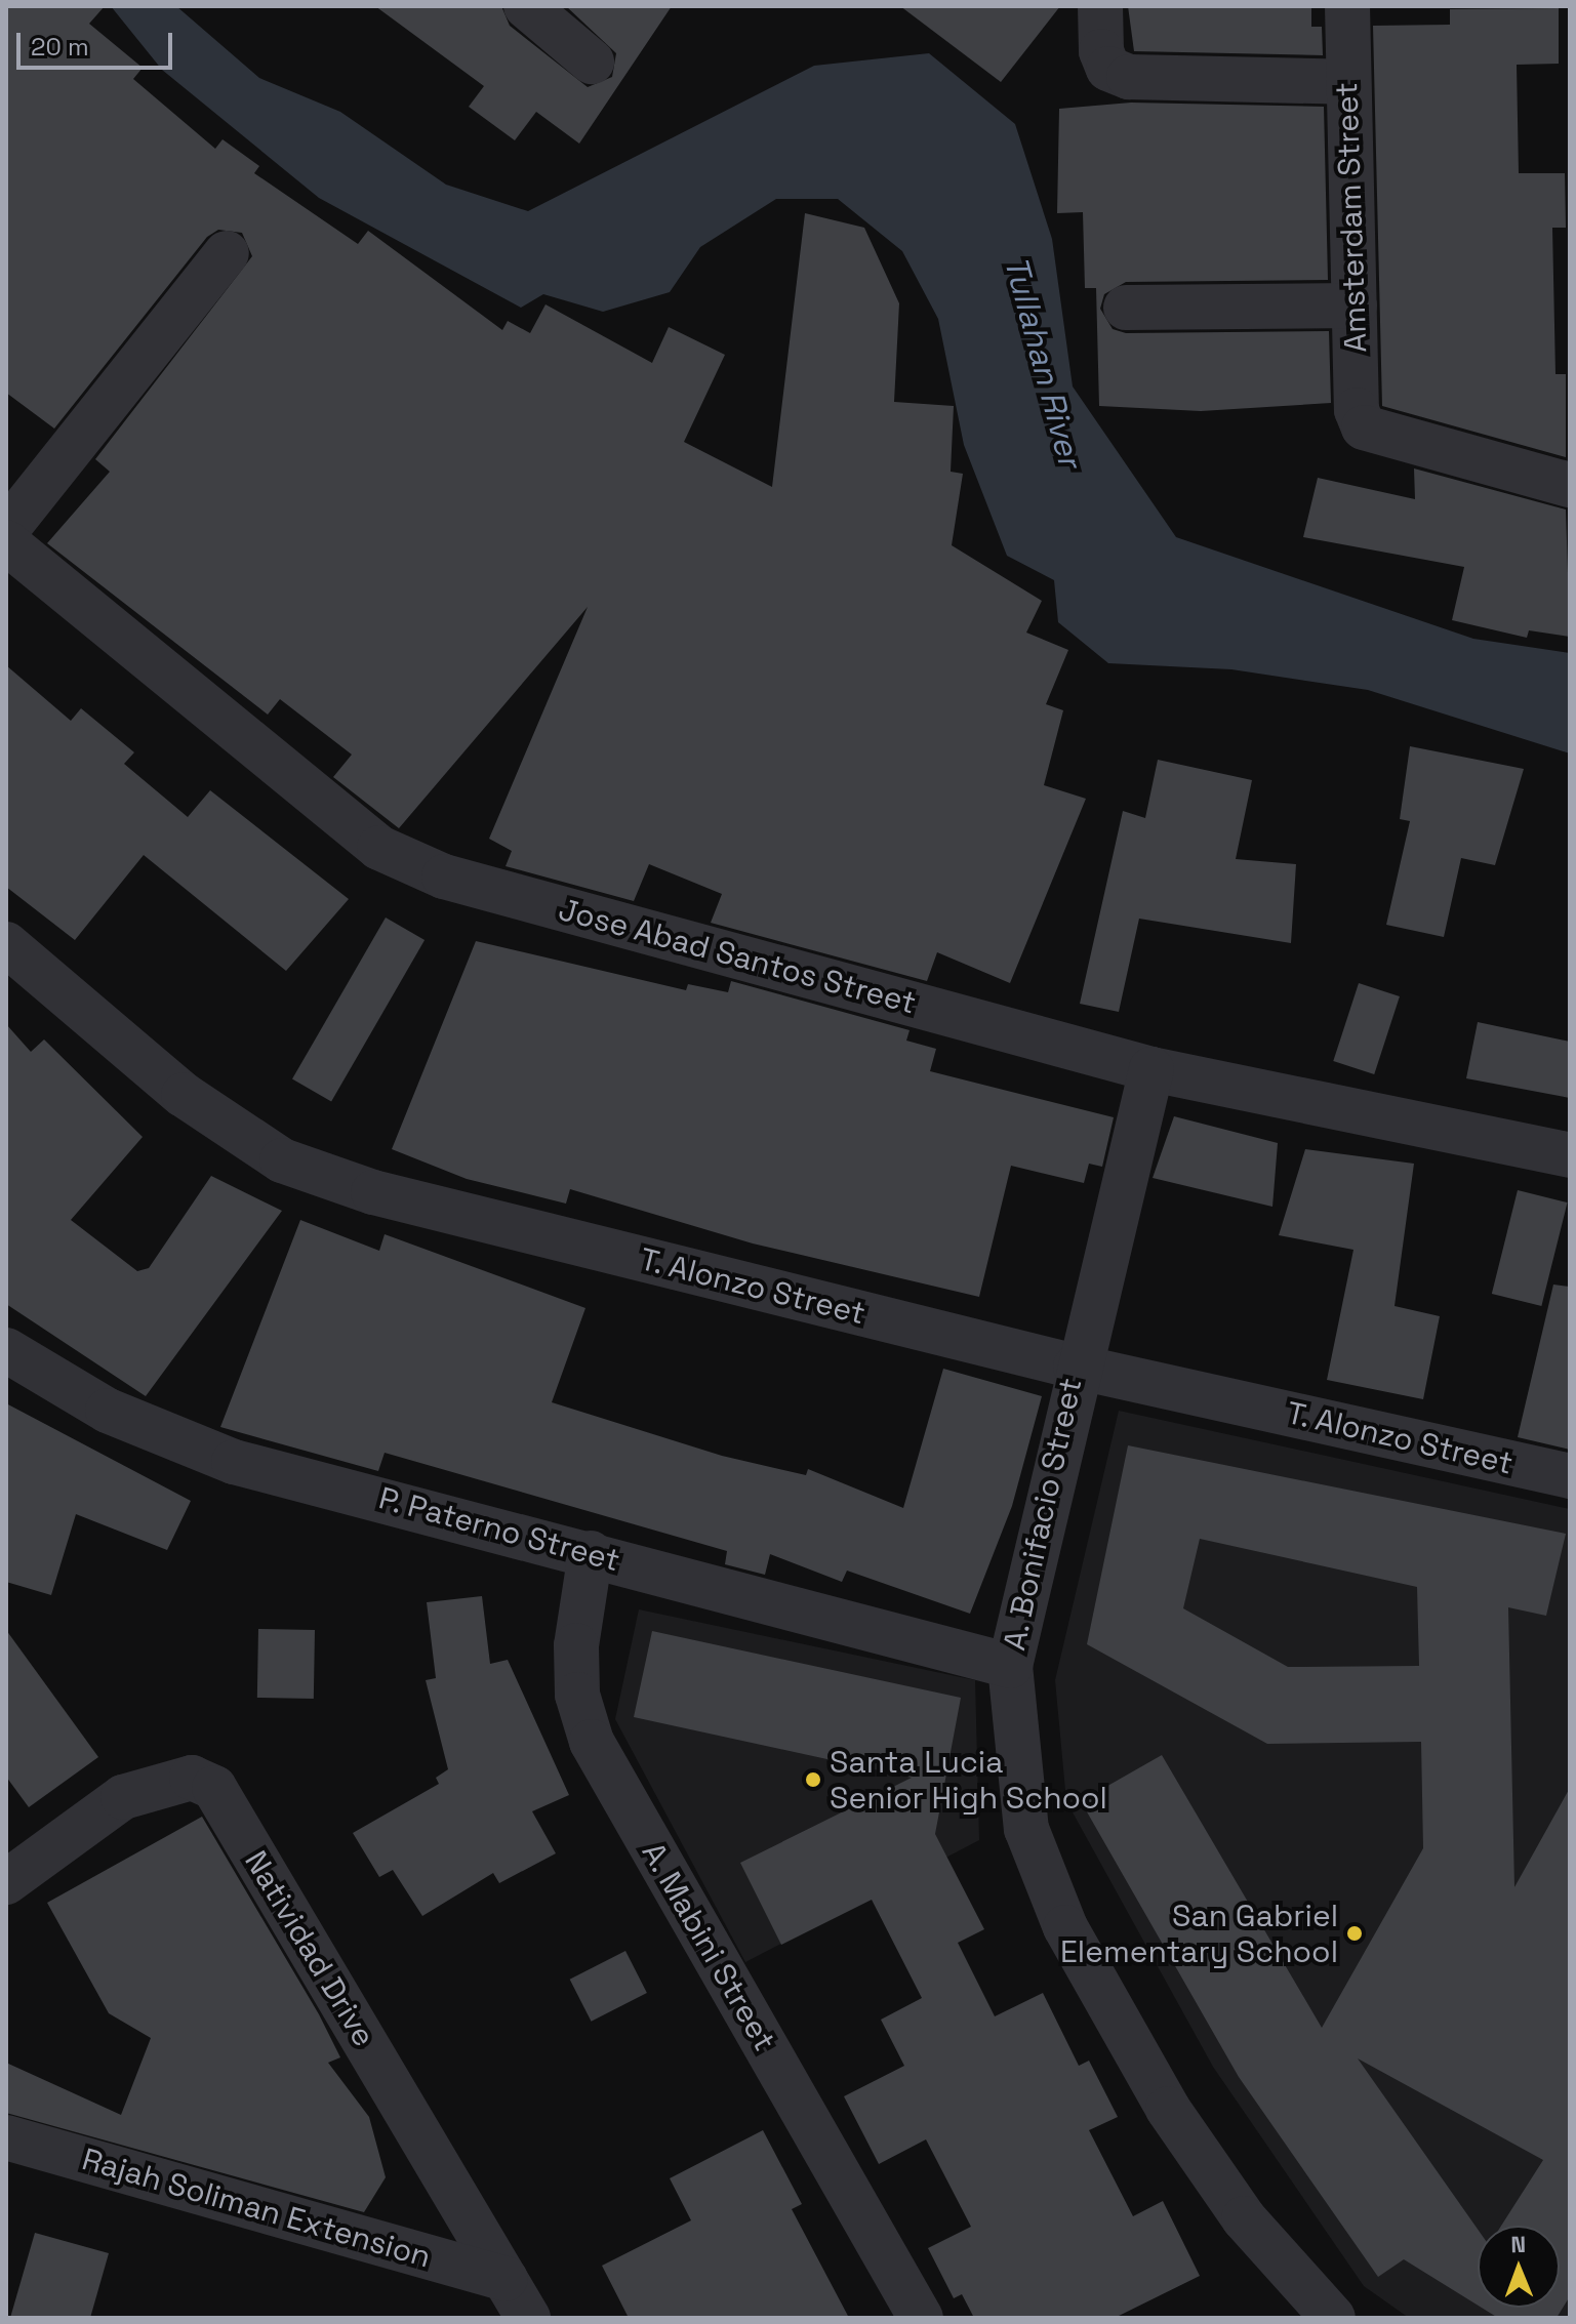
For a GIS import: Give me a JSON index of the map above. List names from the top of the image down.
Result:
{
  "streets": {
    "street": [
      "Amsterdam Street",
      "Jose Abad Santos Street",
      "T. Alonzo Street",
      "A. Bonifacio Street",
      "P. Paterno Street",
      "A. Mabini Street",
      "Natividad Drive",
      "Rajah Soliman Extension"
    ]
  },
  "crossings": [
    ["Jose Abad Santos Street", "A. Bonifacio Street"],
    ["T. Alonzo Street", "A. Bonifacio Street"],
    ["A. Bonifacio Street", "P. Paterno Street"],
    ["P. Paterno Street", "A. Mabini Street"],
    ["Natividad Drive", "Rajah Soliman Extension"]
  ],
  "water": ["Tullahan River"],
  "places": ["Santa Lucia Senior High School", "San Gabriel Elementary School"],
  "scale_bar": "20 m",
  "north": "top"
}
